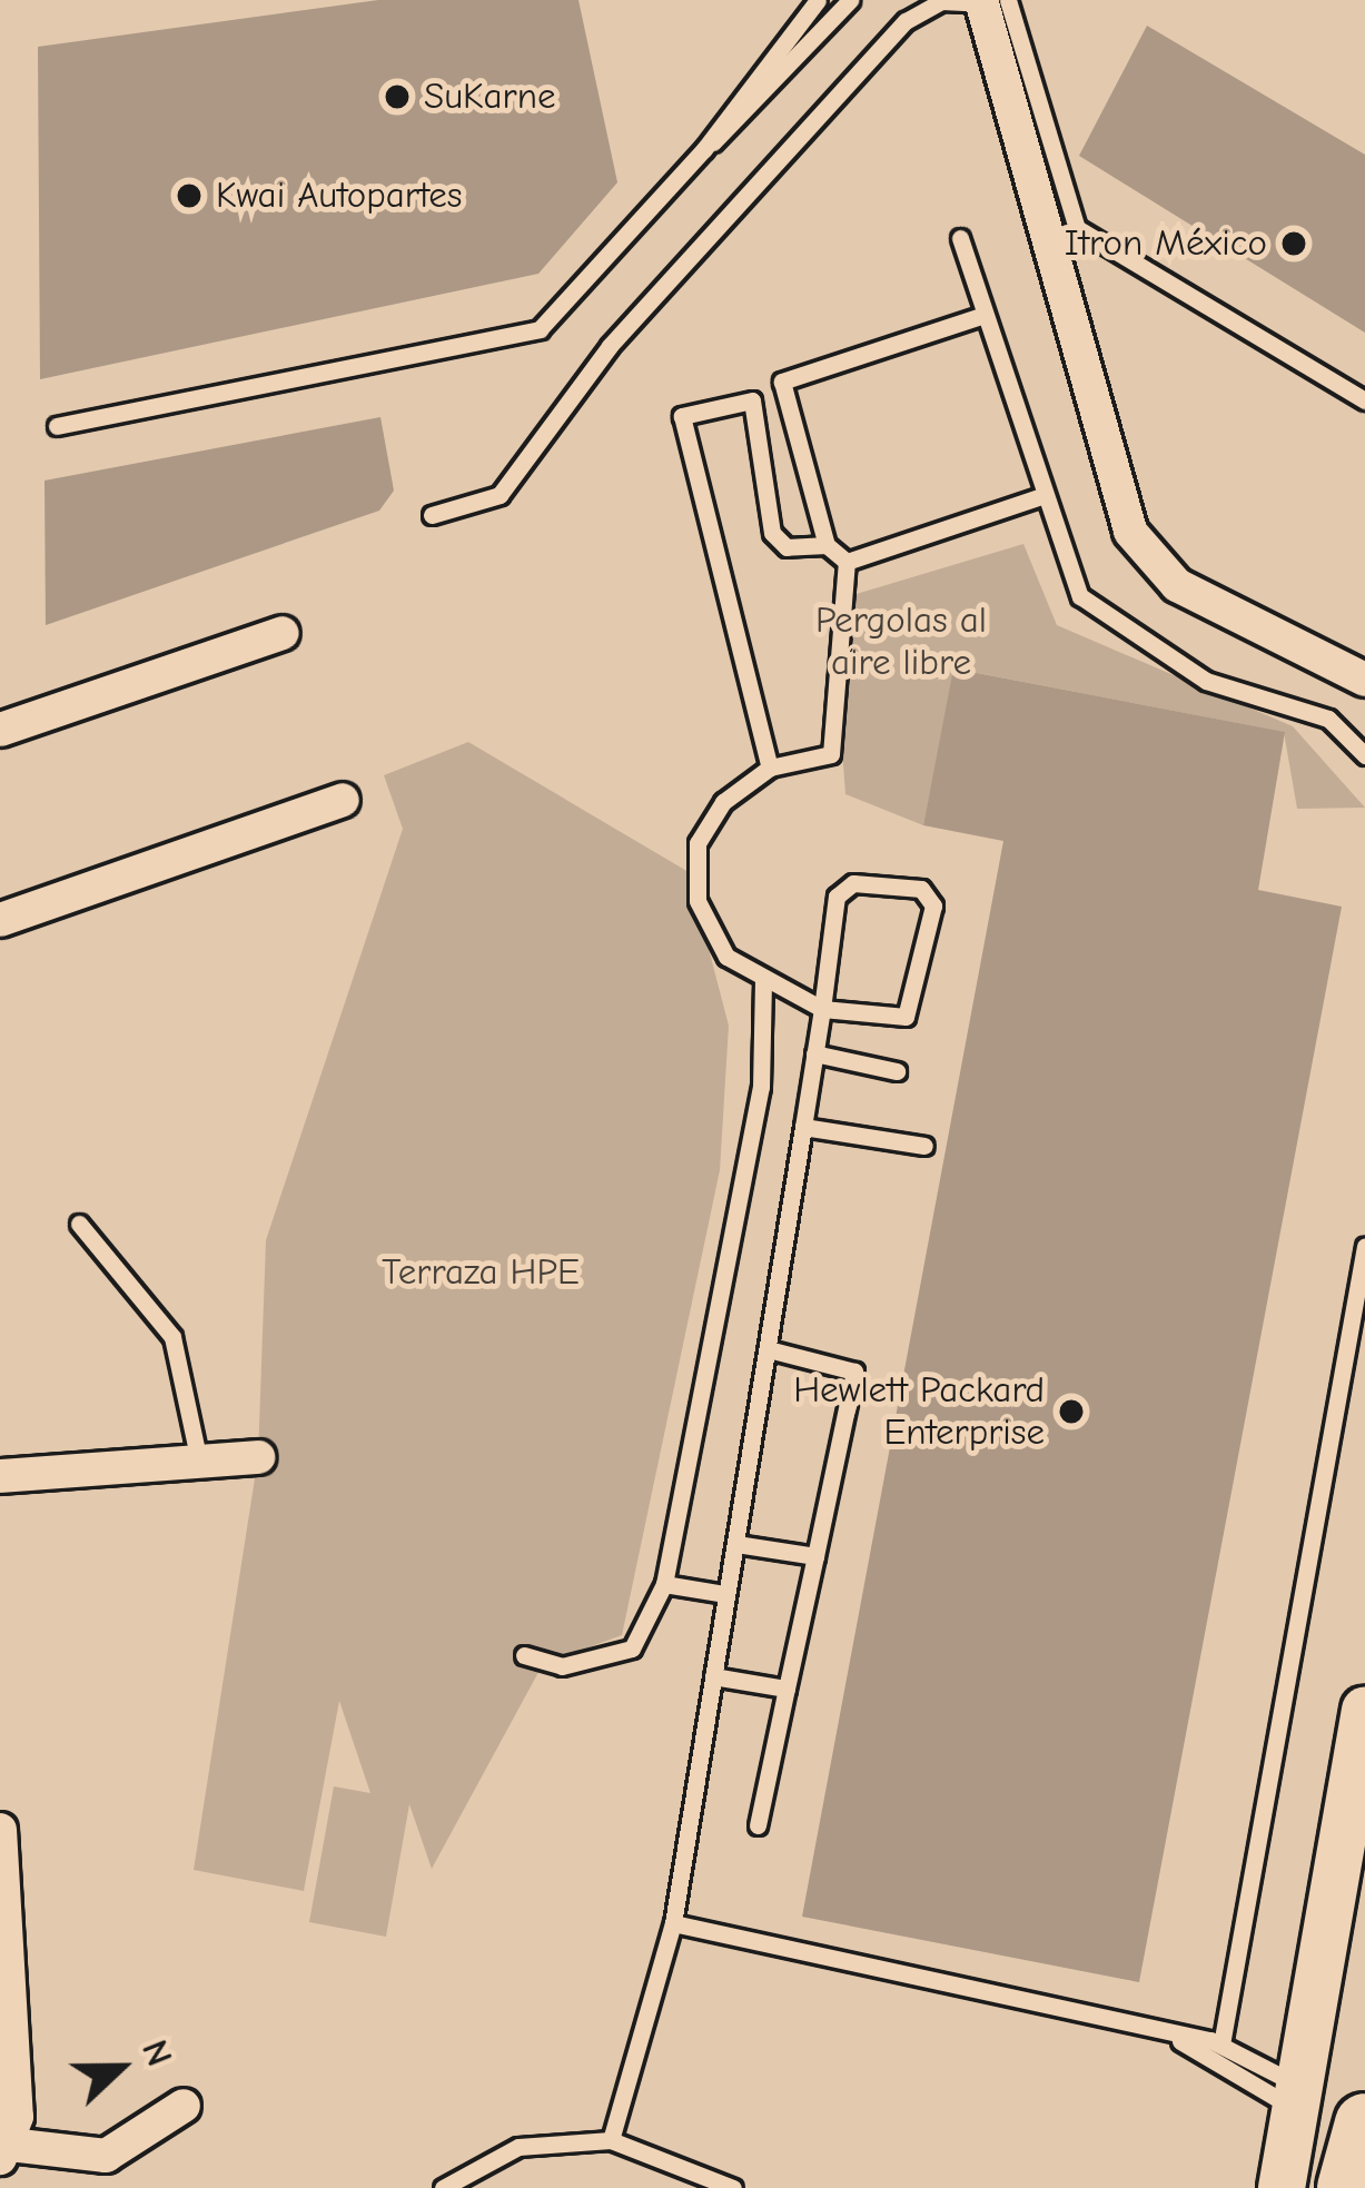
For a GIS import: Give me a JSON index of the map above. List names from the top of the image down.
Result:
{
  "parks": ["Pergolas al aire libre", "Terraza HPE"],
  "places": [
    "SuKarne",
    "Kwai Autopartes",
    "Itron México",
    "Hewlett Packard Enterprise"
  ],
  "north": "right"
}
